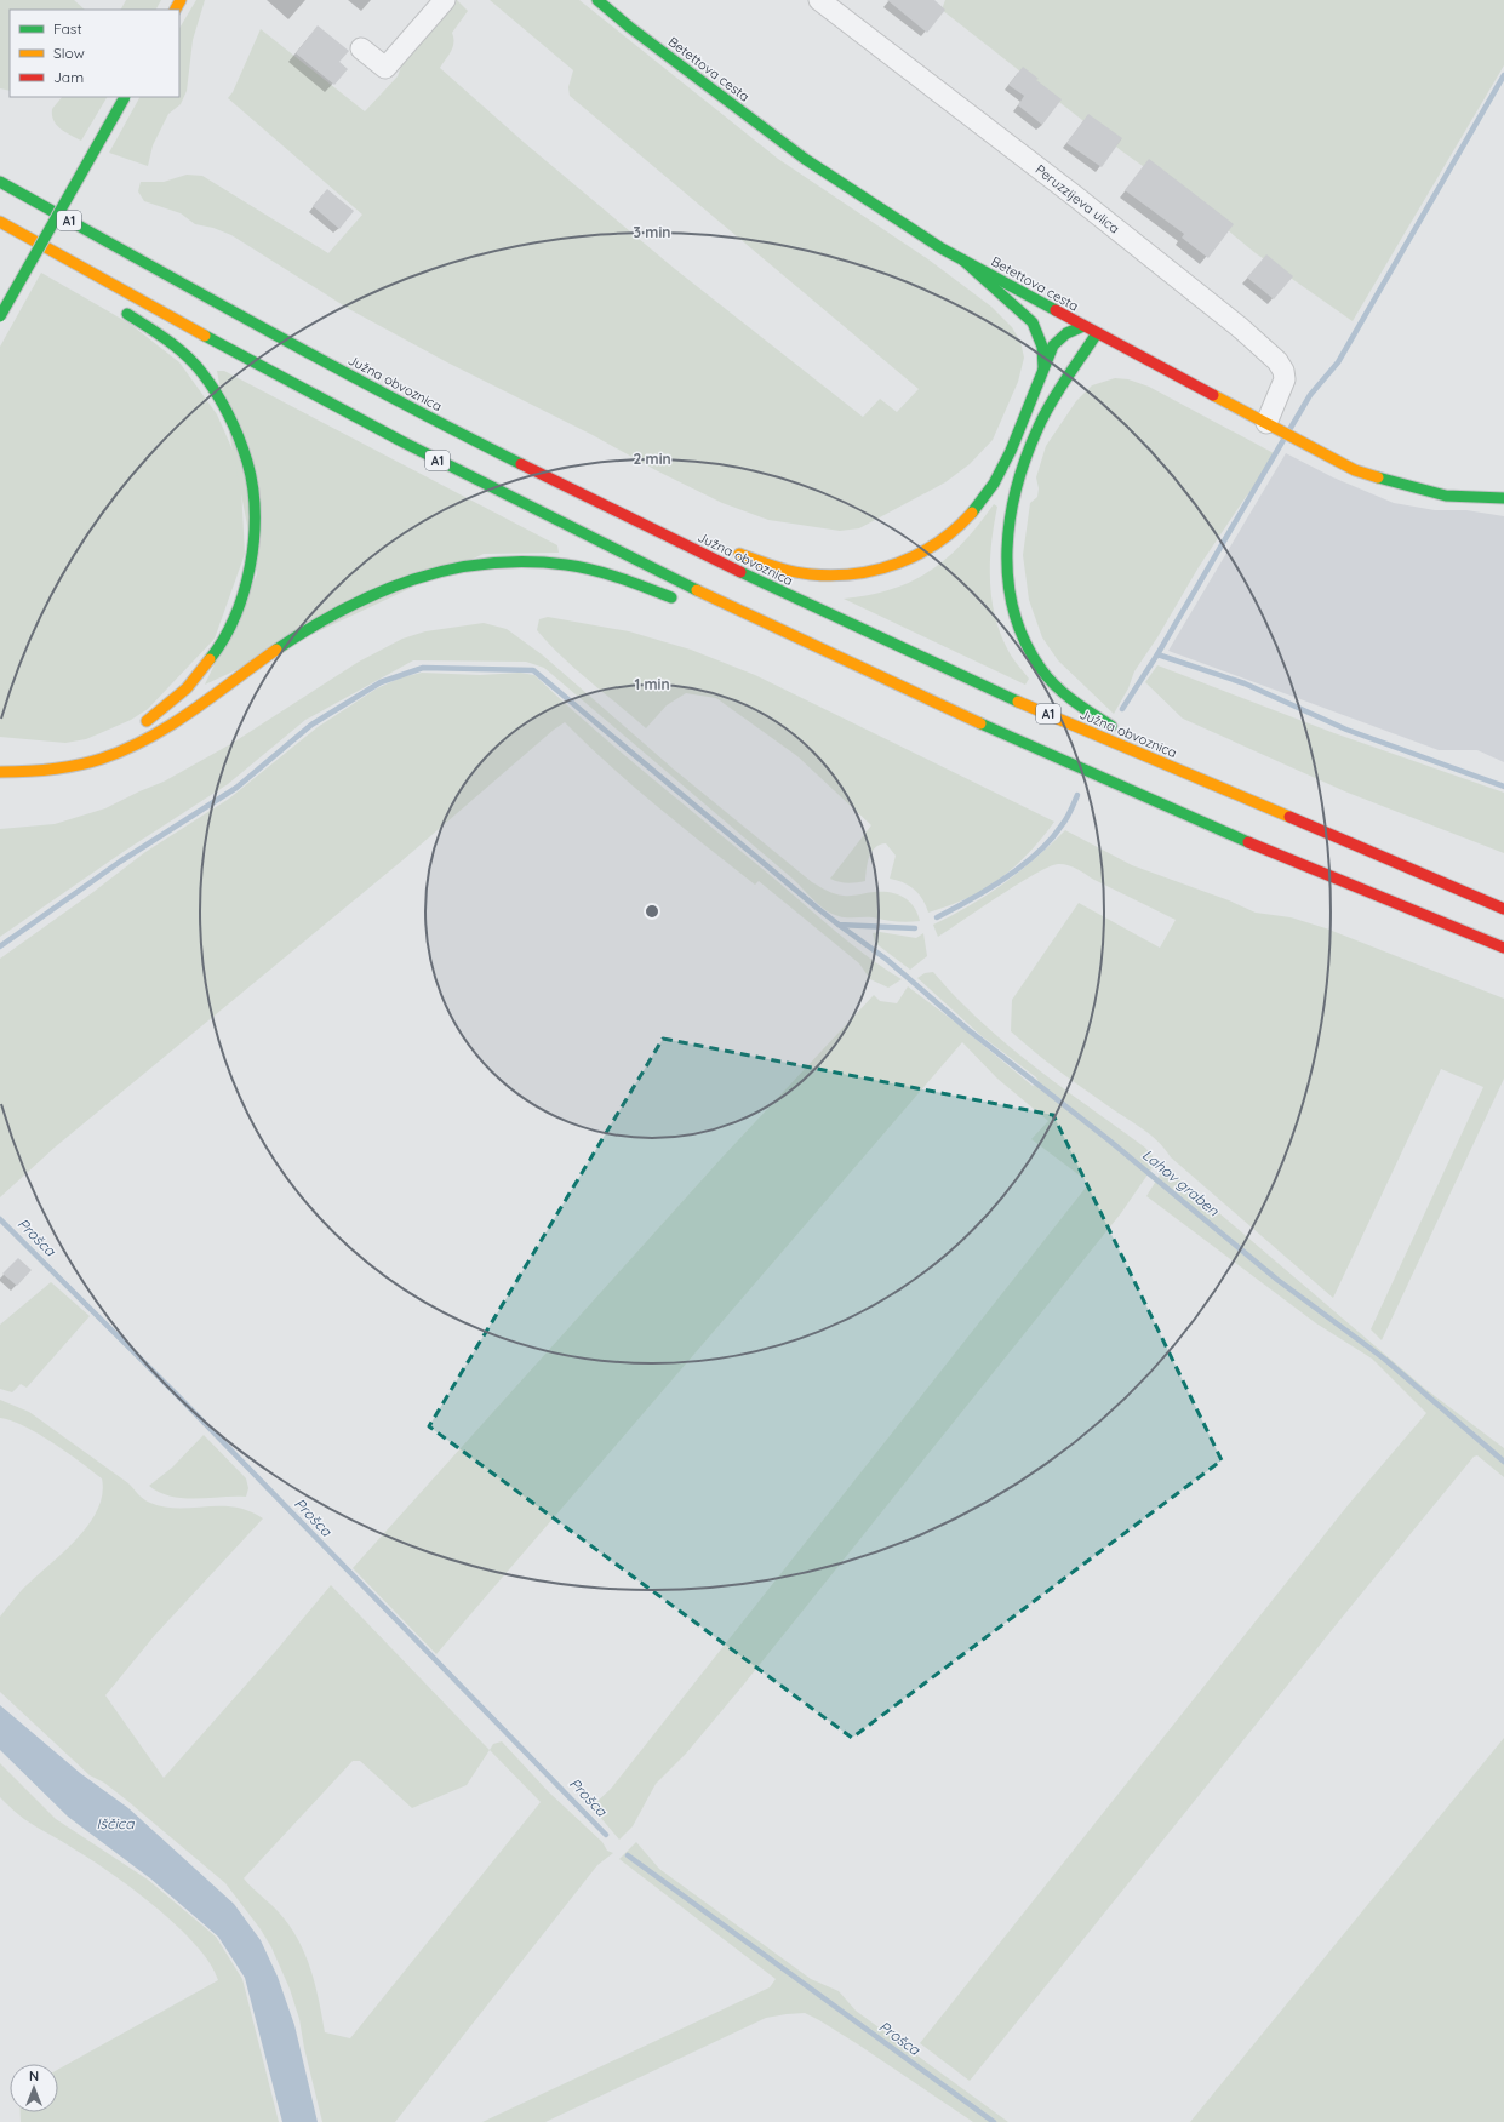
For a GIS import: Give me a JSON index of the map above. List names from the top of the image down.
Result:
{
  "streets": {
    "main road": ["Betettova cesta", "A1", "Južna obvoznica"],
    "street": ["Peruzzijeva ulica"]
  },
  "crossings": [
    ["Betettova cesta", "Peruzzijeva ulica"]
  ],
  "water": ["Lahov graben", "Prošca", "Iščica"],
  "legend": ["Fast", "Slow", "Jam"],
  "north": "top",
  "rings": ["3 min", "2 min", "1 min"]
}
